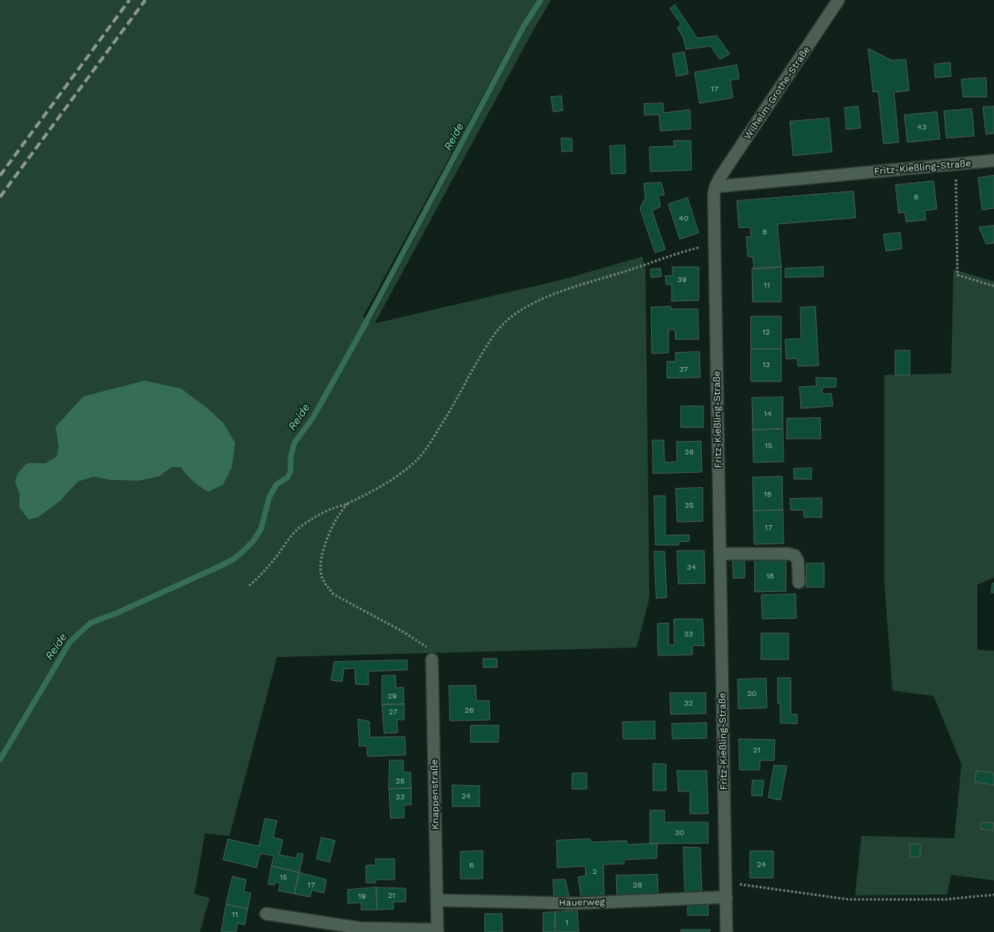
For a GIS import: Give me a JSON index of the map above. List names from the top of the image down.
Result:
{
  "streets": {
    "street": [
      "Wilhelm-Grothe-Straße",
      "Fritz-Kießling-Straße",
      "Knappenstraße",
      "Hauerweg"
    ]
  },
  "crossings": [
    ["Wilhelm-Grothe-Straße", "Fritz-Kießling-Straße"],
    ["Fritz-Kießling-Straße", "Hauerweg"],
    ["Knappenstraße", "Hauerweg"]
  ],
  "water": ["Reide"],
  "house_numbers": [
    "17",
    "43",
    "6",
    "40",
    "8",
    "39",
    "11",
    "12",
    "13",
    "37",
    "14",
    "15",
    "36",
    "16",
    "35",
    "17",
    "34",
    "18",
    "33",
    "20",
    "29",
    "32",
    "26",
    "27",
    "21",
    "25",
    "24",
    "23",
    "30",
    "24",
    "6",
    "2",
    "15",
    "17",
    "28",
    "21",
    "19",
    "11",
    "1"
  ]
}
